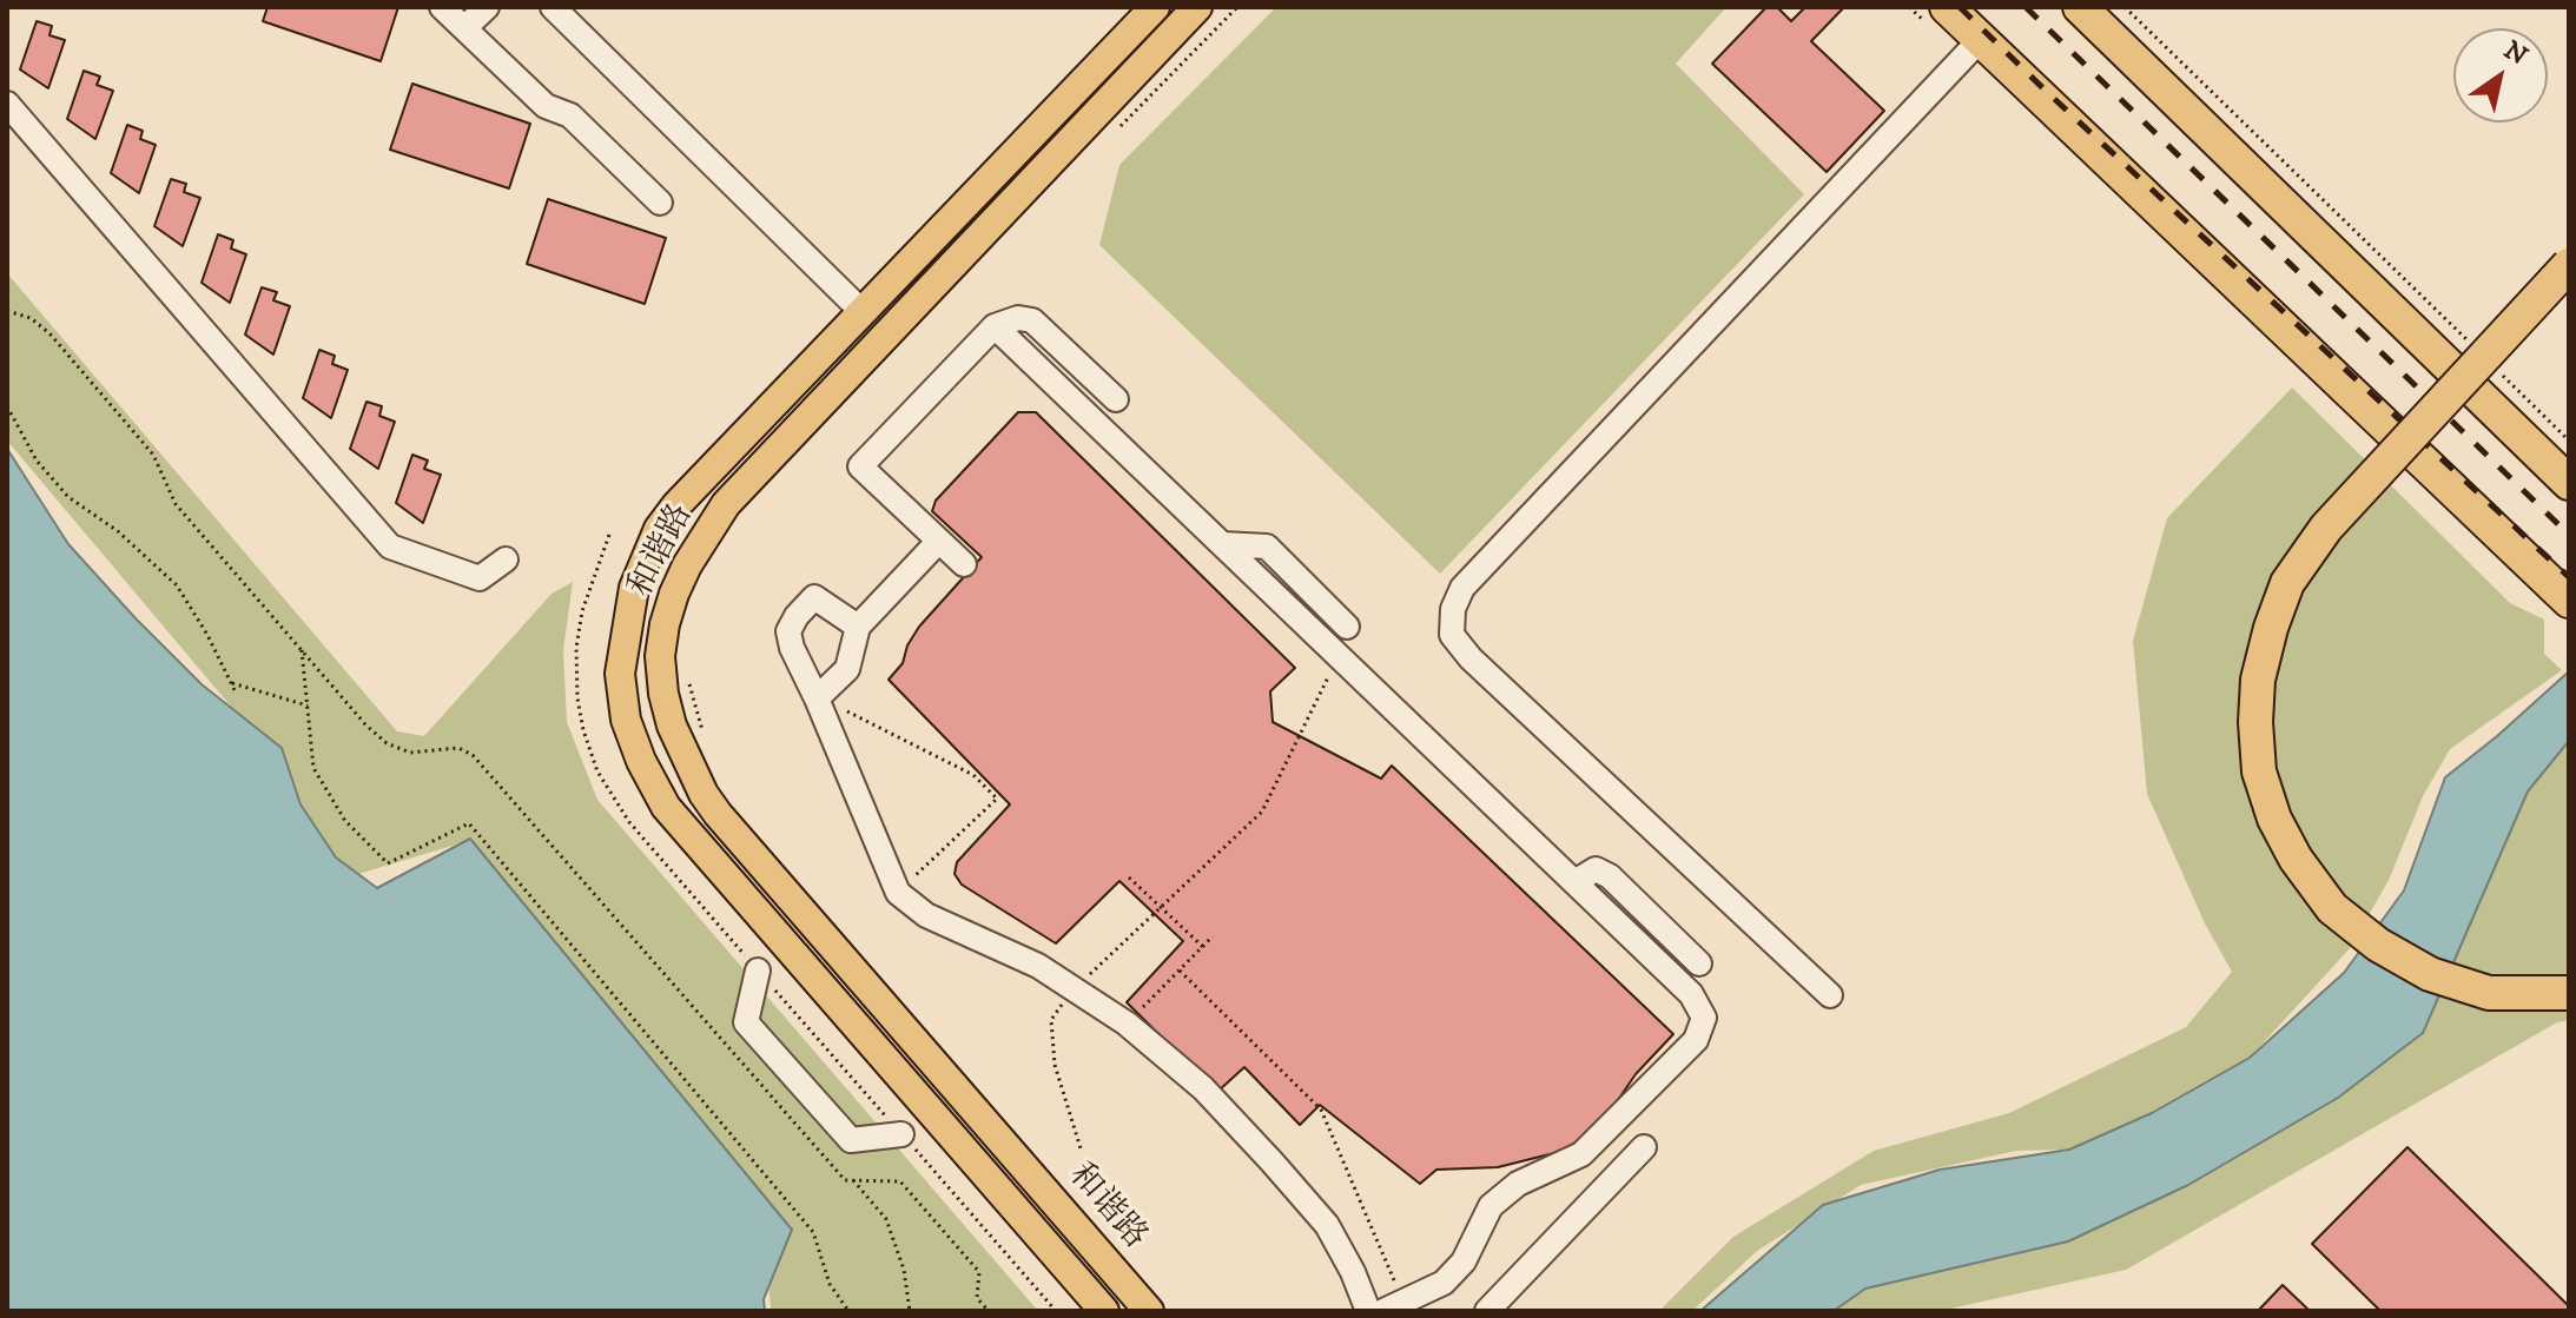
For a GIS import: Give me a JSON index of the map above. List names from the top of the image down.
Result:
{
  "streets": {
    "main road": ["和谐路"]
  },
  "north": "top right"
}
